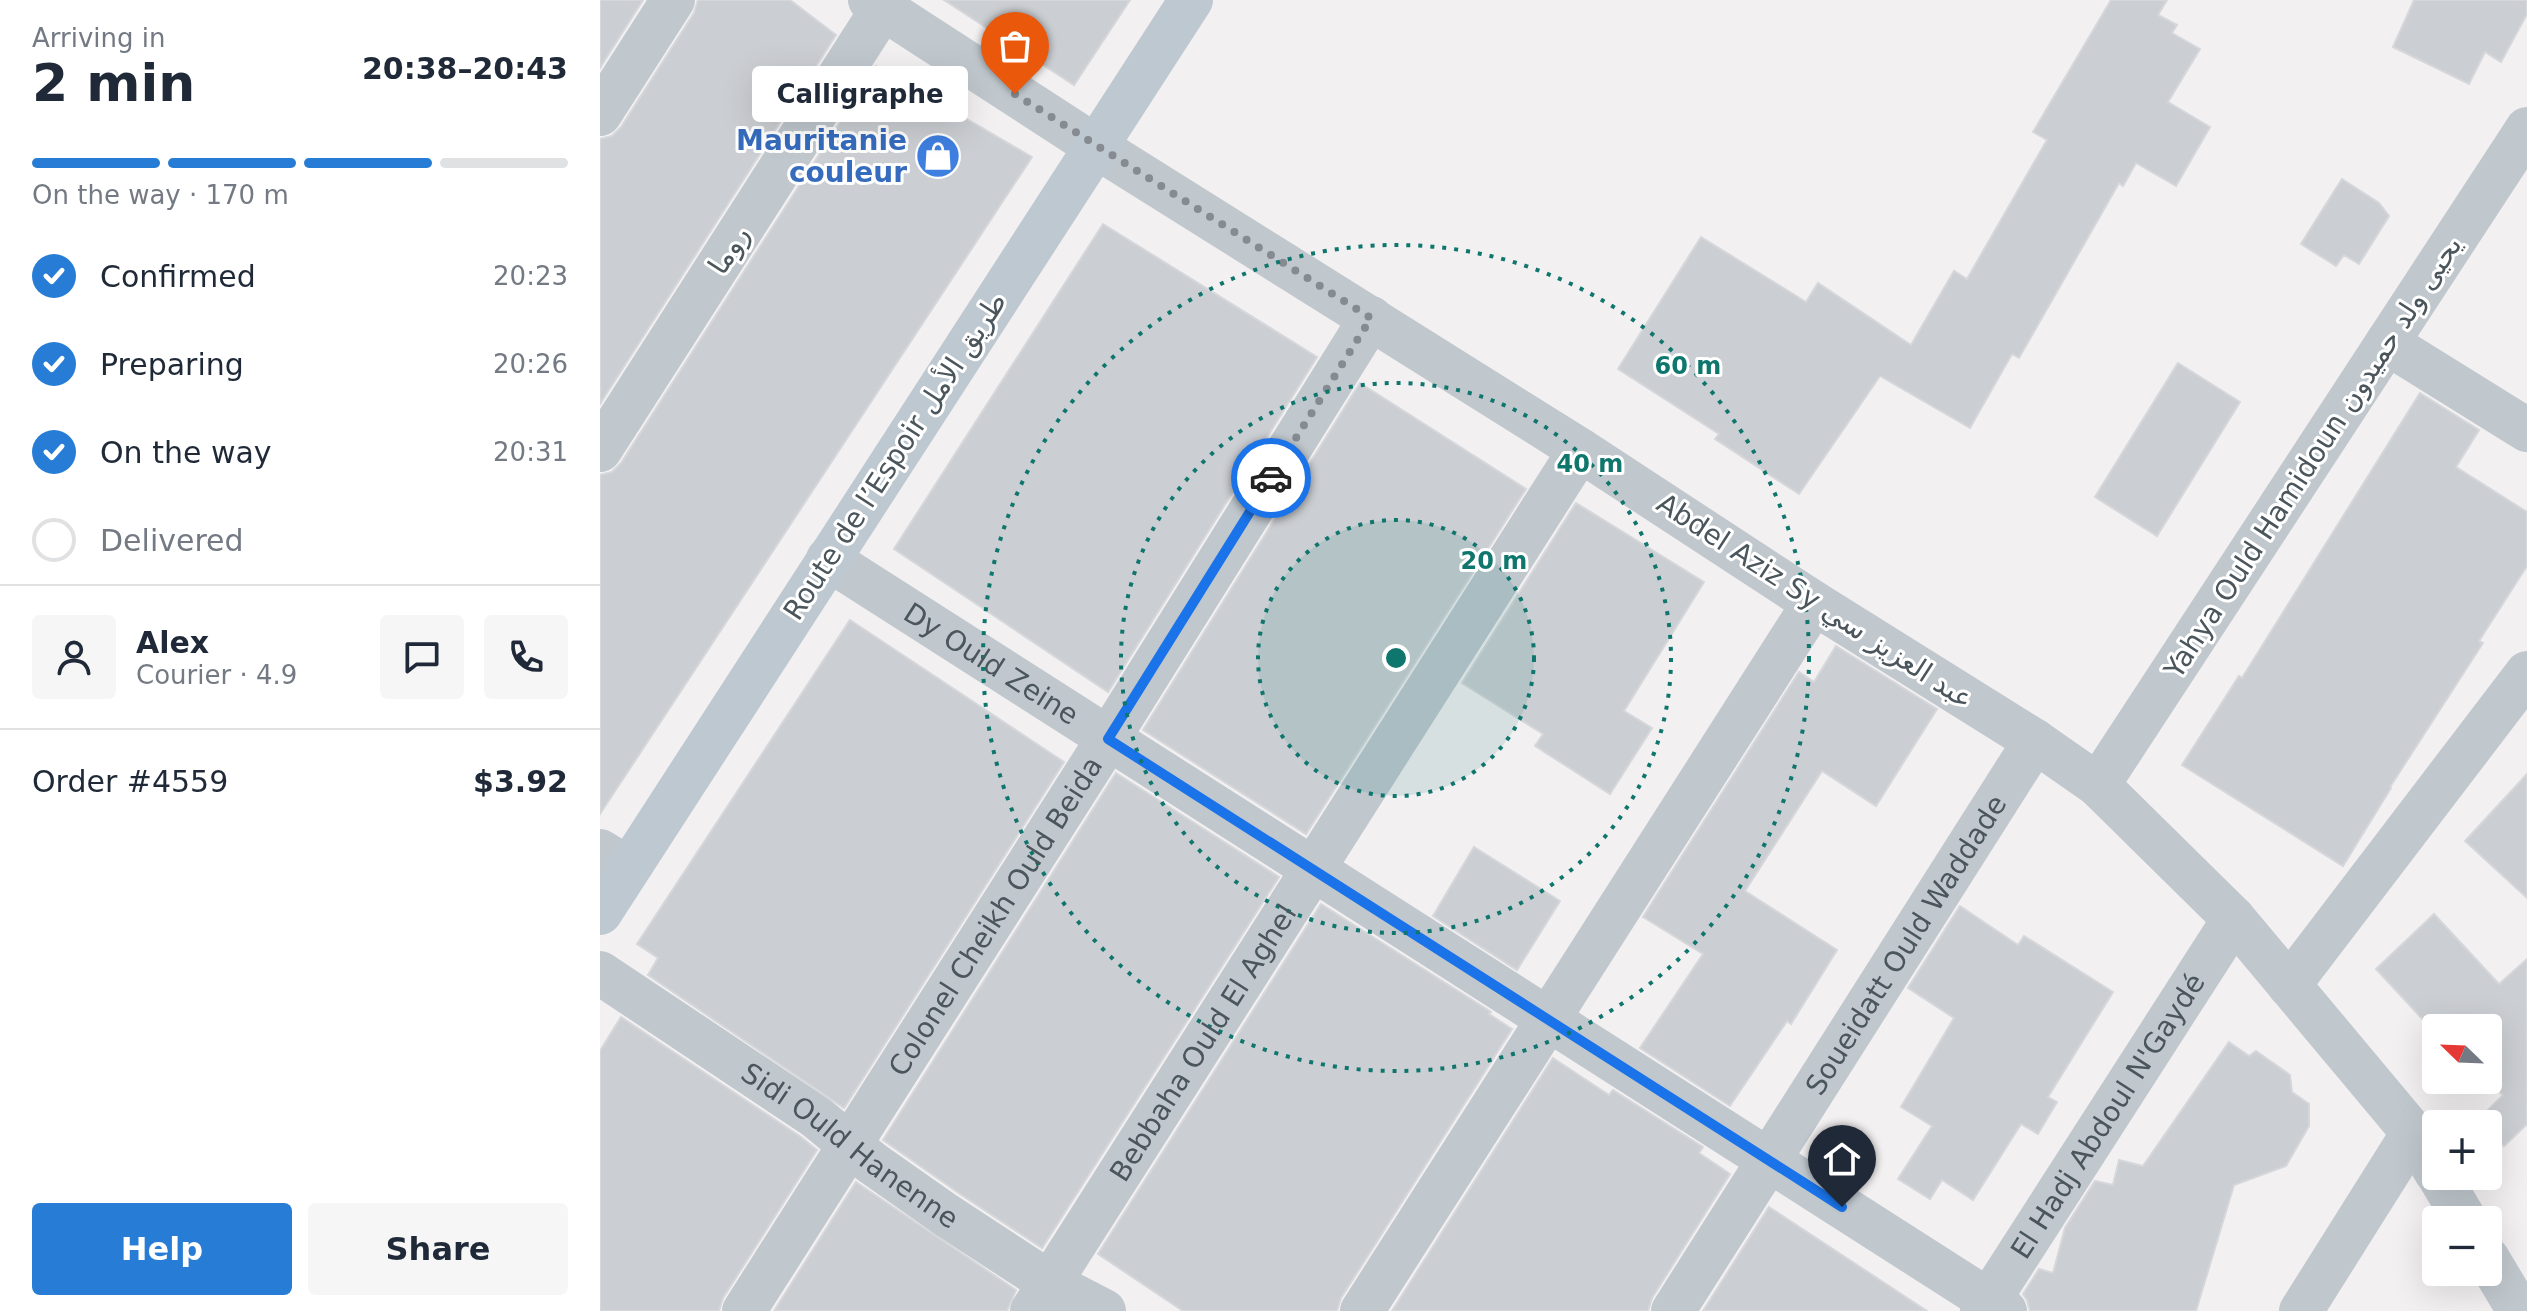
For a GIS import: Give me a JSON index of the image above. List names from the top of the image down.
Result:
{
  "streets": {
    "street": [
      "روما",
      "Route de l’Espoir طريق الأمل",
      "Yahya Ould Hamidoun يحيى ولد حميدون",
      "Abdel Aziz Sy عبد العزيز سي",
      "Dy Ould Zeine",
      "Colonel Cheikh Ould Beida",
      "Soueidatt Ould Waddade",
      "Bebbaha Ould El Aghel",
      "El Hadj Abdoul N'Gaydé",
      "Sidi Ould Hanenne"
    ]
  },
  "crossings": [
    ["روما", "Abdel Aziz Sy عبد العزيز سي"],
    ["Route de l’Espoir طريق الأمل", "Abdel Aziz Sy عبد العزيز سي"],
    ["Route de l’Espoir طريق الأمل", "Dy Ould Zeine"],
    ["Yahya Ould Hamidoun يحيى ولد حميدون", "Abdel Aziz Sy عبد العزيز سي"],
    ["Abdel Aziz Sy عبد العزيز سي", "Colonel Cheikh Ould Beida"],
    ["Abdel Aziz Sy عبد العزيز سي", "Soueidatt Ould Waddade"],
    ["Abdel Aziz Sy عبد العزيز سي", "Bebbaha Ould El Aghel"],
    ["Abdel Aziz Sy عبد العزيز سي", "El Hadj Abdoul N'Gaydé"],
    ["Dy Ould Zeine", "Colonel Cheikh Ould Beida"],
    ["Dy Ould Zeine", "Soueidatt Ould Waddade"],
    ["Dy Ould Zeine", "Bebbaha Ould El Aghel"],
    ["Dy Ould Zeine", "El Hadj Abdoul N'Gaydé"],
    ["Colonel Cheikh Ould Beida", "Sidi Ould Hanenne"],
    ["Bebbaha Ould El Aghel", "Sidi Ould Hanenne"]
  ],
  "places": {
    "other": ["Calligraphe"],
    "shop": ["Mauritanie couleur"]
  },
  "north": "top left",
  "page": {
    "heading": ["2 min", "Arriving in", "20:38–20:43"],
    "panel": [
      "Alex",
      "Courier · 4.9",
      "Order #4559",
      "$3.92"
    ],
    "bubble": "Calligraphe",
    "bar": "On the way · 170 m",
    "list": [
      ["Confirmed", "20:23"],
      ["Preparing", "20:26"],
      ["On the way", "20:31"],
      "Delivered"
    ],
    "map_buttons": ["+", "−"],
    "buttons": ["Help", "Share"]
  },
  "rings": ["60 m", "40 m", "20 m"]
}
